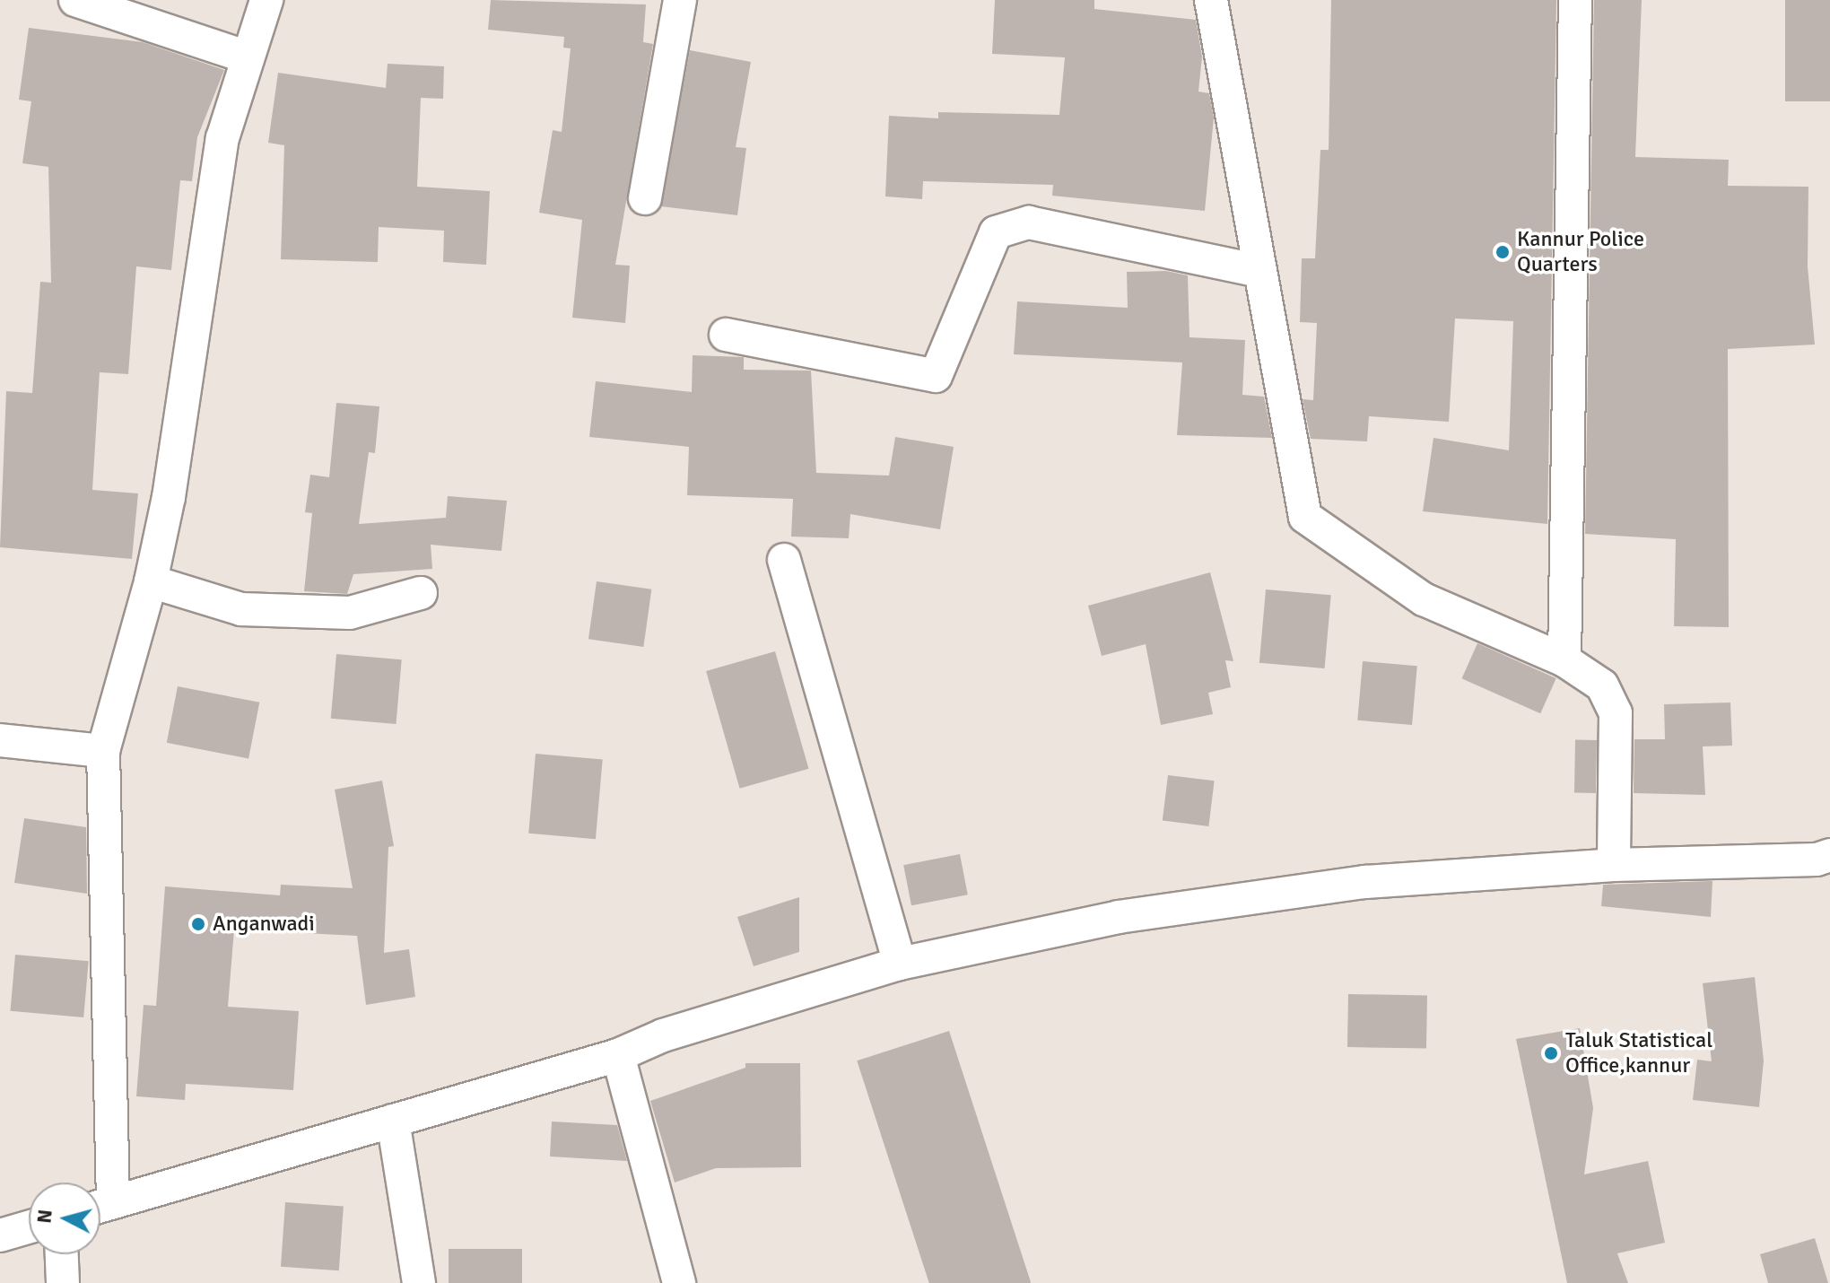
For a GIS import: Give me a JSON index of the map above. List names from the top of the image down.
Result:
{
  "places": ["Kannur Police Quarters", "Anganwadi", "Taluk Statistical Office,kannur"],
  "north": "left"
}
